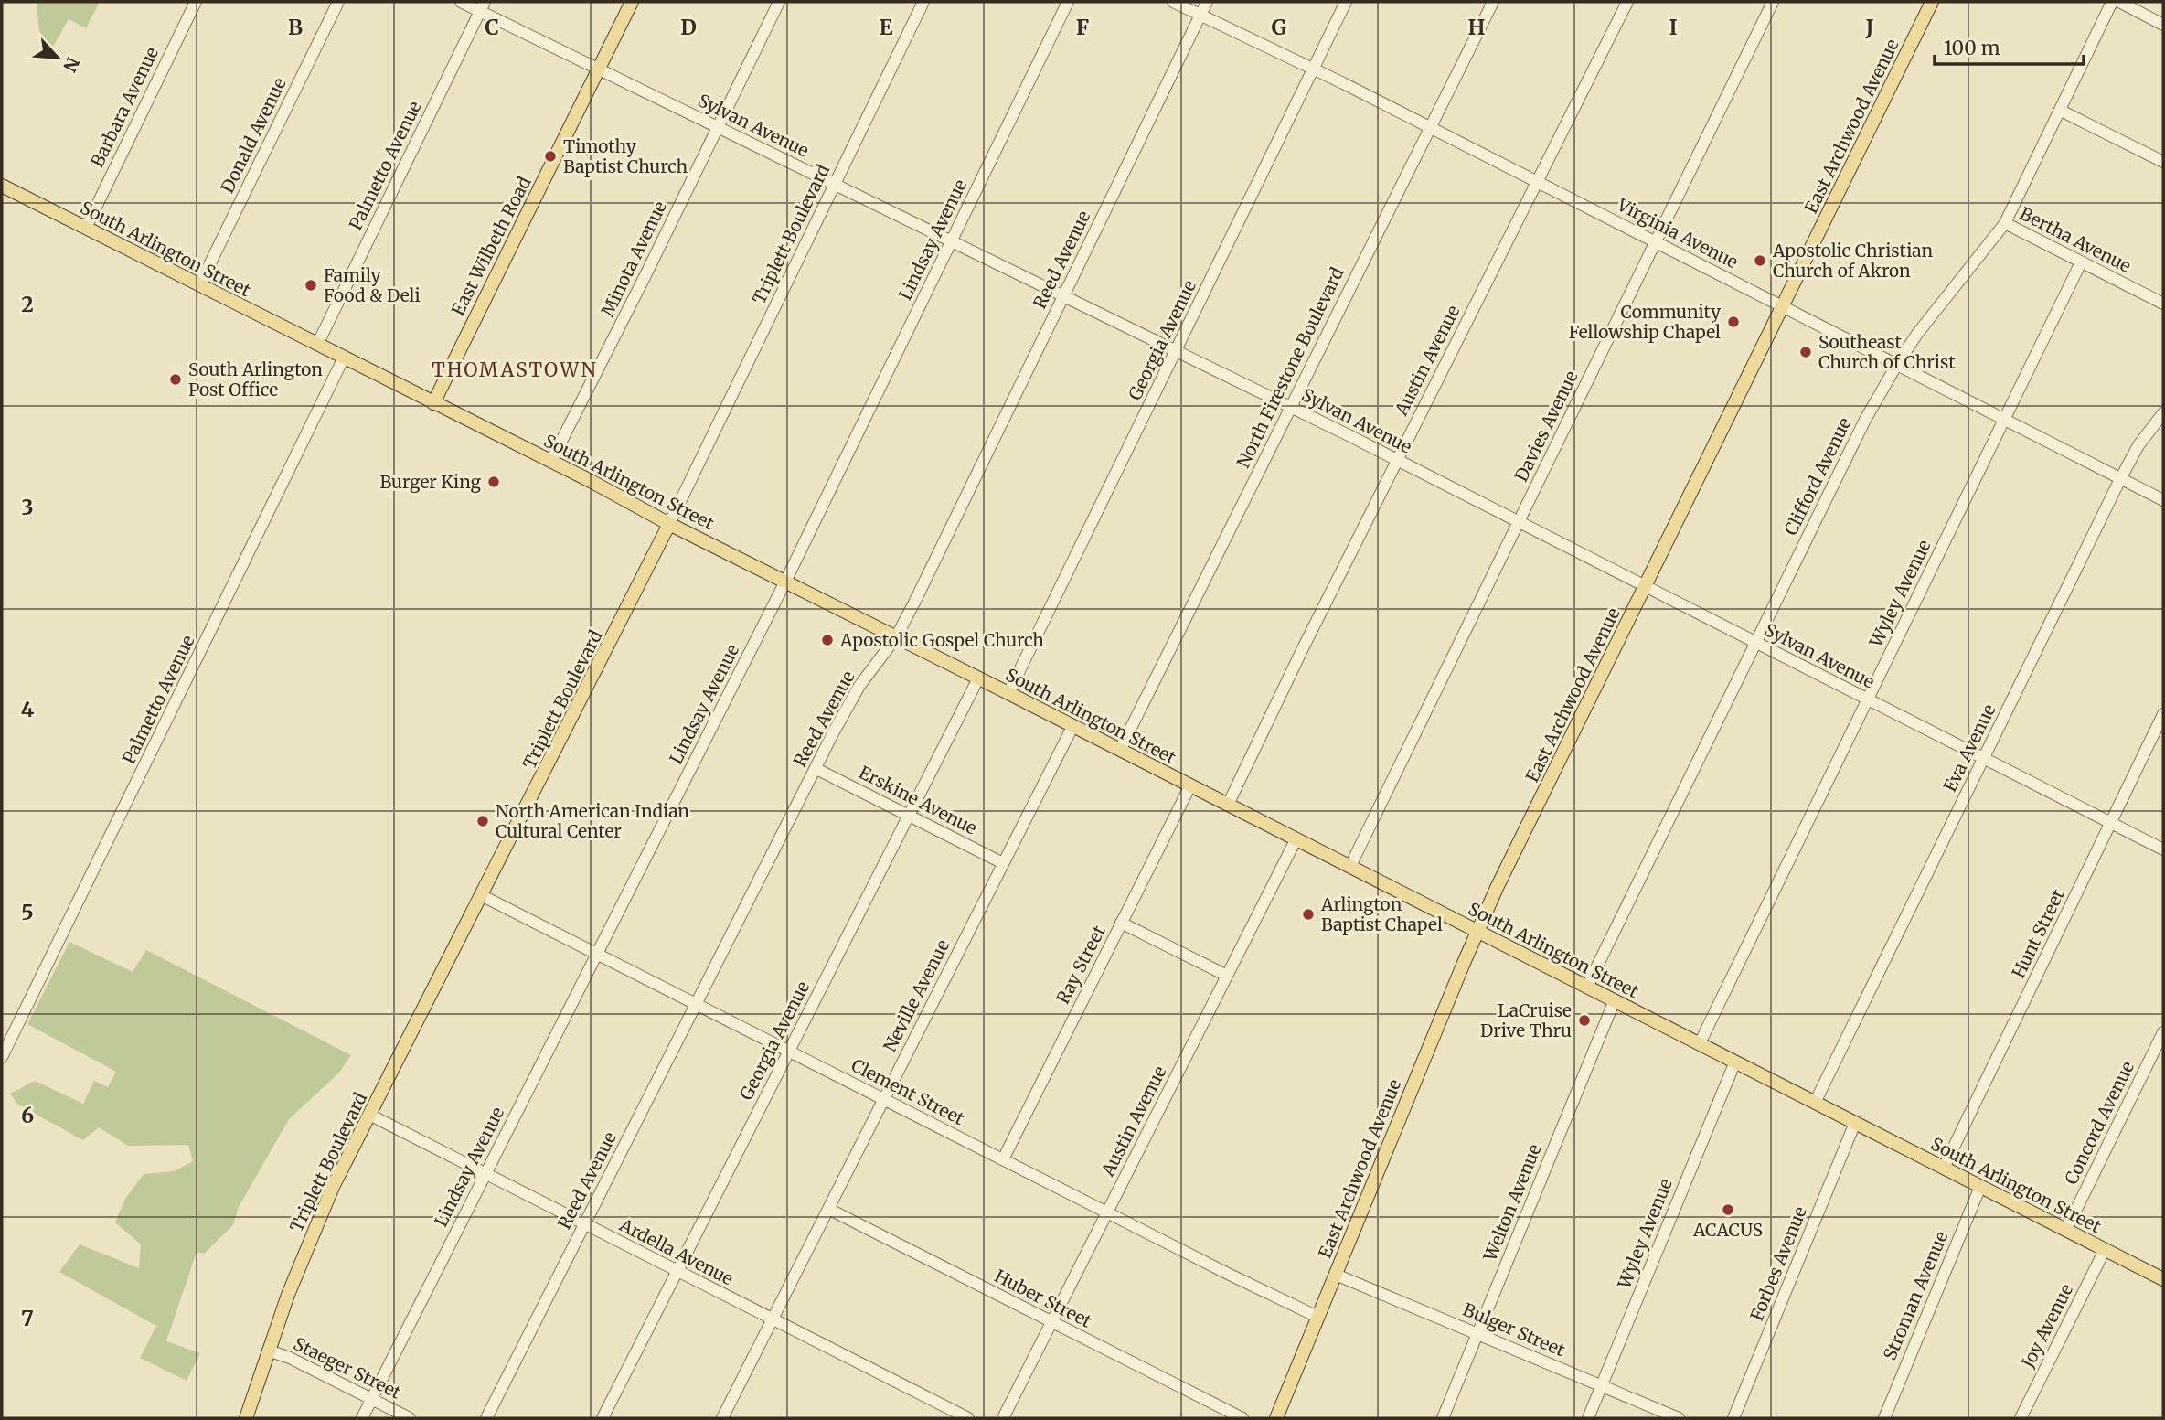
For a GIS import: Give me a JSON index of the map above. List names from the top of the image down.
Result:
{
  "streets": {
    "main road": [
      "East Archwood Avenue",
      "Triplett Boulevard",
      "East Wilbeth Road",
      "South Arlington Street"
    ],
    "street": [
      "Barbara Avenue",
      "Sylvan Avenue",
      "Donald Avenue",
      "Palmetto Avenue",
      "Virginia Avenue",
      "Lindsay Avenue",
      "Bertha Avenue",
      "Minota Avenue",
      "Reed Avenue",
      "Georgia Avenue",
      "Austin Avenue",
      "North Firestone Boulevard",
      "Davies Avenue",
      "Clifford Avenue",
      "Wyley Avenue",
      "Eva Avenue",
      "Erskine Avenue",
      "Hunt Street",
      "Ray Street",
      "Neville Avenue",
      "Clement Street",
      "Concord Avenue",
      "Welton Avenue",
      "Ardella Avenue",
      "Forbes Avenue",
      "Stroman Avenue",
      "Huber Street",
      "Joy Avenue",
      "Bulger Street",
      "Staeger Street"
    ]
  },
  "crossings": [
    ["Barbara Avenue", "South Arlington Street"],
    ["Sylvan Avenue", "East Archwood Avenue"],
    ["Sylvan Avenue", "Palmetto Avenue"],
    ["Sylvan Avenue", "Triplett Boulevard"],
    ["Sylvan Avenue", "Lindsay Avenue"],
    ["Sylvan Avenue", "East Wilbeth Road"],
    ["Sylvan Avenue", "Minota Avenue"],
    ["Sylvan Avenue", "Reed Avenue"],
    ["Sylvan Avenue", "Georgia Avenue"],
    ["Sylvan Avenue", "Austin Avenue"],
    ["Sylvan Avenue", "North Firestone Boulevard"],
    ["Sylvan Avenue", "Davies Avenue"],
    ["Sylvan Avenue", "Clifford Avenue"],
    ["Sylvan Avenue", "Wyley Avenue"],
    ["Sylvan Avenue", "Eva Avenue"],
    ["Sylvan Avenue", "Hunt Street"],
    ["East Archwood Avenue", "Virginia Avenue"],
    ["East Archwood Avenue", "South Arlington Street"],
    ["East Archwood Avenue", "Clement Street"],
    ["East Archwood Avenue", "Bulger Street"],
    ["Donald Avenue", "South Arlington Street"],
    ["Palmetto Avenue", "South Arlington Street"],
    ["Virginia Avenue", "Reed Avenue"],
    ["Virginia Avenue", "Georgia Avenue"],
    ["Virginia Avenue", "Austin Avenue"],
    ["Virginia Avenue", "North Firestone Boulevard"],
    ["Virginia Avenue", "Davies Avenue"],
    ["Virginia Avenue", "Clifford Avenue"],
    ["Virginia Avenue", "Wyley Avenue"],
    ["Virginia Avenue", "Eva Avenue"],
    ["Triplett Boulevard", "South Arlington Street"],
    ["Triplett Boulevard", "Clement Street"],
    ["Triplett Boulevard", "Ardella Avenue"],
    ["Triplett Boulevard", "Staeger Street"],
    ["Lindsay Avenue", "South Arlington Street"],
    ["Lindsay Avenue", "Clement Street"],
    ["Lindsay Avenue", "Ardella Avenue"],
    ["Lindsay Avenue", "Staeger Street"],
    ["Bertha Avenue", "Clifford Avenue"],
    ["Bertha Avenue", "Wyley Avenue"],
    ["East Wilbeth Road", "South Arlington Street"],
    ["South Arlington Street", "Minota Avenue"],
    ["South Arlington Street", "Reed Avenue"],
    ["South Arlington Street", "Georgia Avenue"],
    ["South Arlington Street", "Austin Avenue"],
    ["South Arlington Street", "North Firestone Boulevard"],
    ["South Arlington Street", "Davies Avenue"],
    ["South Arlington Street", "Clifford Avenue"],
    ["South Arlington Street", "Wyley Avenue"],
    ["South Arlington Street", "Eva Avenue"],
    ["South Arlington Street", "Hunt Street"],
    ["South Arlington Street", "Ray Street"],
    ["South Arlington Street", "Neville Avenue"],
    ["South Arlington Street", "Concord Avenue"],
    ["South Arlington Street", "Welton Avenue"],
    ["South Arlington Street", "Forbes Avenue"],
    ["South Arlington Street", "Stroman Avenue"],
    ["South Arlington Street", "Joy Avenue"],
    ["Reed Avenue", "Erskine Avenue"],
    ["Reed Avenue", "Clement Street"],
    ["Reed Avenue", "Ardella Avenue"],
    ["Georgia Avenue", "Erskine Avenue"],
    ["Georgia Avenue", "Clement Street"],
    ["Georgia Avenue", "Ardella Avenue"],
    ["Austin Avenue", "Clement Street"],
    ["Austin Avenue", "Huber Street"],
    ["Wyley Avenue", "Bulger Street"],
    ["Erskine Avenue", "Neville Avenue"],
    ["Ray Street", "Clement Street"],
    ["Neville Avenue", "Clement Street"],
    ["Neville Avenue", "Ardella Avenue"],
    ["Neville Avenue", "Huber Street"],
    ["Welton Avenue", "Bulger Street"]
  ],
  "districts": ["THOMASTOWN"],
  "places": [
    "Timothy Baptist Church",
    "Apostolic Christian Church of Akron",
    "Family Food & Deli",
    "Community Fellowship Chapel",
    "Southeast Church of Christ",
    "South Arlington Post Office",
    "Burger King",
    "Apostolic Gospel Church",
    "North American Indian Cultural Center",
    "Arlington Baptist Chapel",
    "LaCruise Drive Thru",
    "ACACUS"
  ],
  "scale_bar": "100 m",
  "north": "bottom right",
  "grid": {
    "columns": [
      "B",
      "C",
      "D",
      "E",
      "F",
      "G",
      "H",
      "I",
      "J"
    ],
    "rows": [
      "2",
      "3",
      "4",
      "5",
      "6",
      "7"
    ]
  }
}
